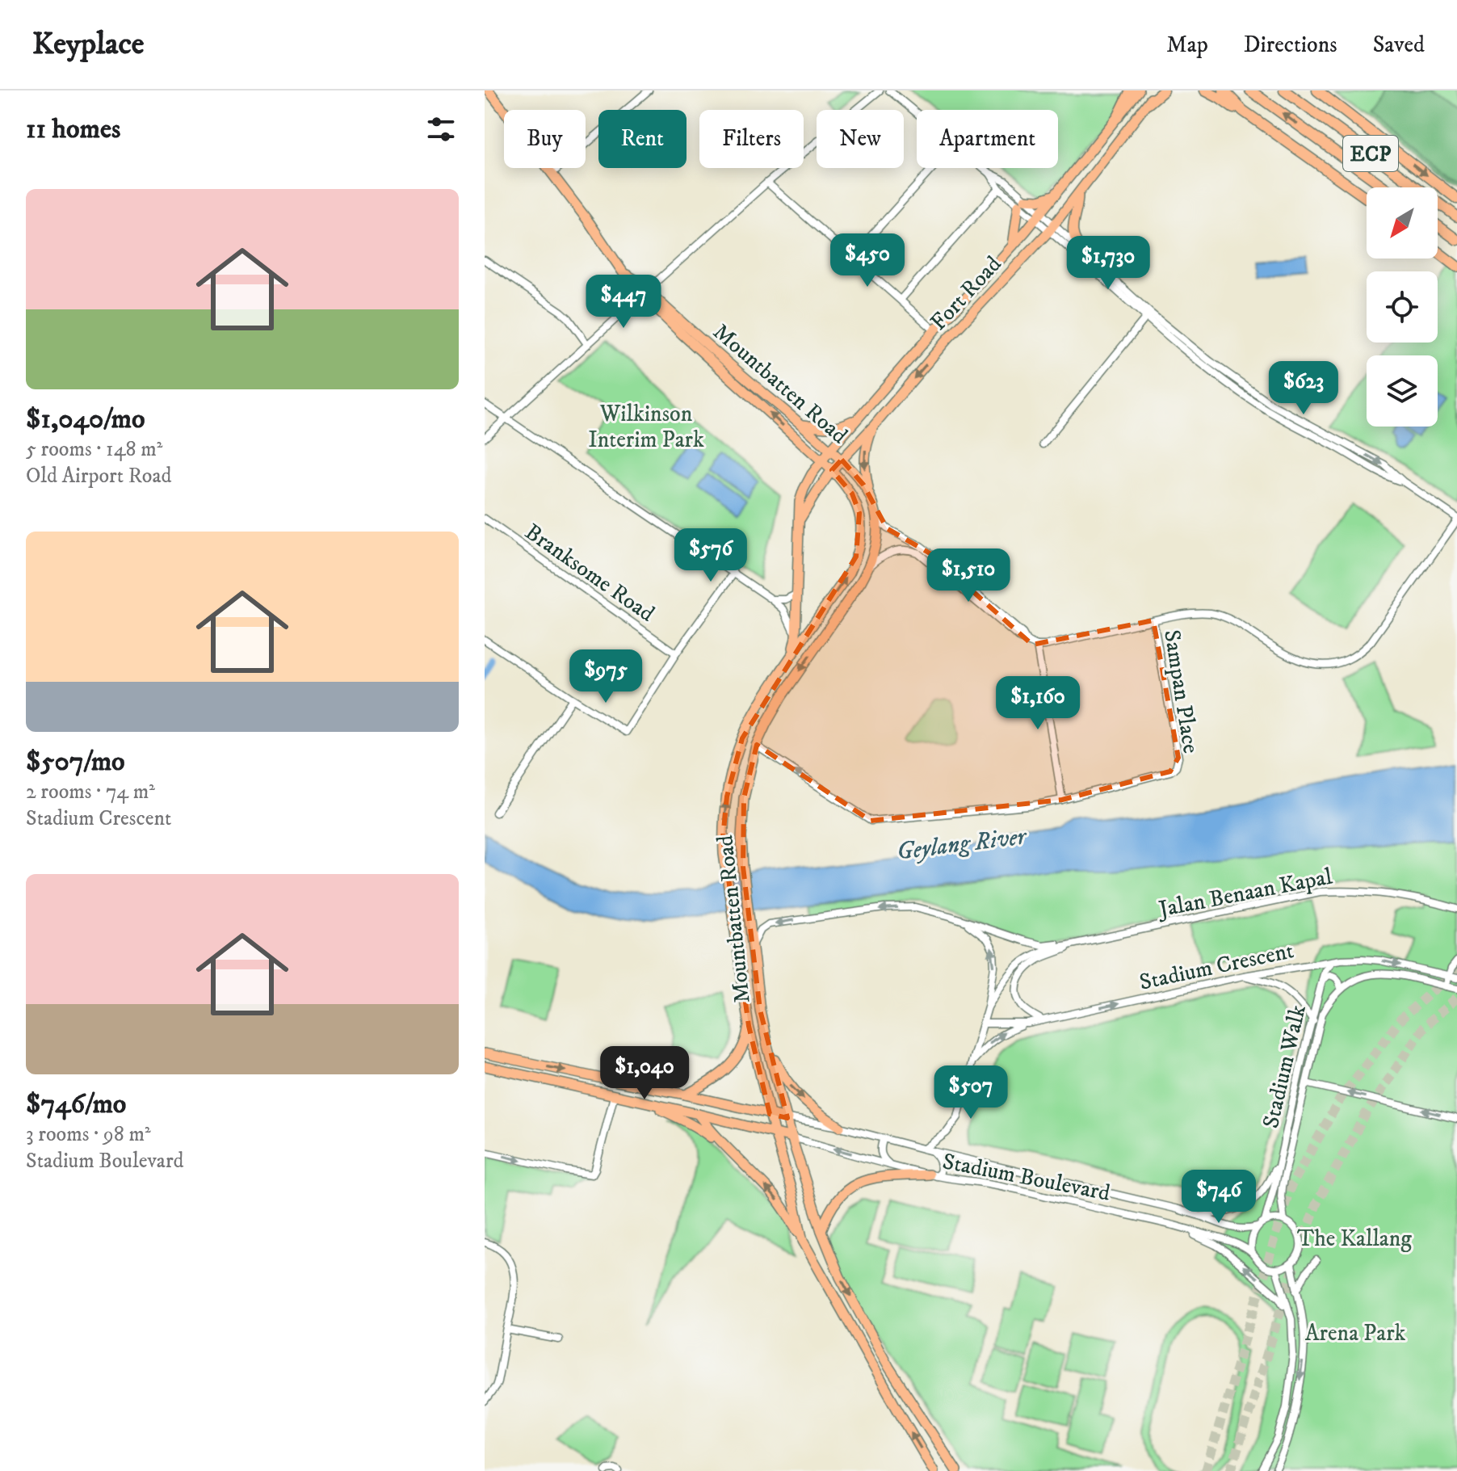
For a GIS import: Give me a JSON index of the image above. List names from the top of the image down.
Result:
{
  "streets": {
    "highway": ["ECP"],
    "main road": ["Fort Road", "Mountbatten Road"],
    "street": [
      "Branksome Road",
      "Sampan Place",
      "Jalan Benaan Kapal",
      "Stadium Crescent",
      "Stadium Walk",
      "Stadium Boulevard"
    ]
  },
  "crossings": [
    ["Fort Road", "Mountbatten Road"],
    ["Mountbatten Road", "Jalan Benaan Kapal"],
    ["Mountbatten Road", "Stadium Boulevard"],
    ["Jalan Benaan Kapal", "Stadium Crescent"],
    ["Stadium Crescent", "Stadium Walk"],
    ["Stadium Walk", "Stadium Boulevard"]
  ],
  "one_way": ["Stadium Crescent"],
  "water": ["Geylang River"],
  "parks": ["Wilkinson Interim Park", "The Kallang", "Arena Park"],
  "north": "bottom left",
  "page": {
    "header": "Keyplace",
    "nav": ["Map", "Directions", "Saved"],
    "heading": "11 homes",
    "chip": [
      "Buy",
      "Rent",
      "Filters",
      "New",
      "Apartment"
    ],
    "list": [
      {
        "name": "$1,040/mo",
        "note": "5 rooms · 148 m² · Old Airport Road"
      },
      {
        "name": "$507/mo",
        "note": "2 rooms · 74 m² · Stadium Crescent"
      },
      {
        "name": "$746/mo",
        "note": "3 rooms · 98 m² · Stadium Boulevard"
      }
    ],
    "price": [
      "$450",
      "$1,730",
      "$447",
      "$623",
      "$576",
      "$1,510",
      "$975",
      "$1,160",
      "$1,040",
      "$507",
      "$746"
    ]
  }
}
